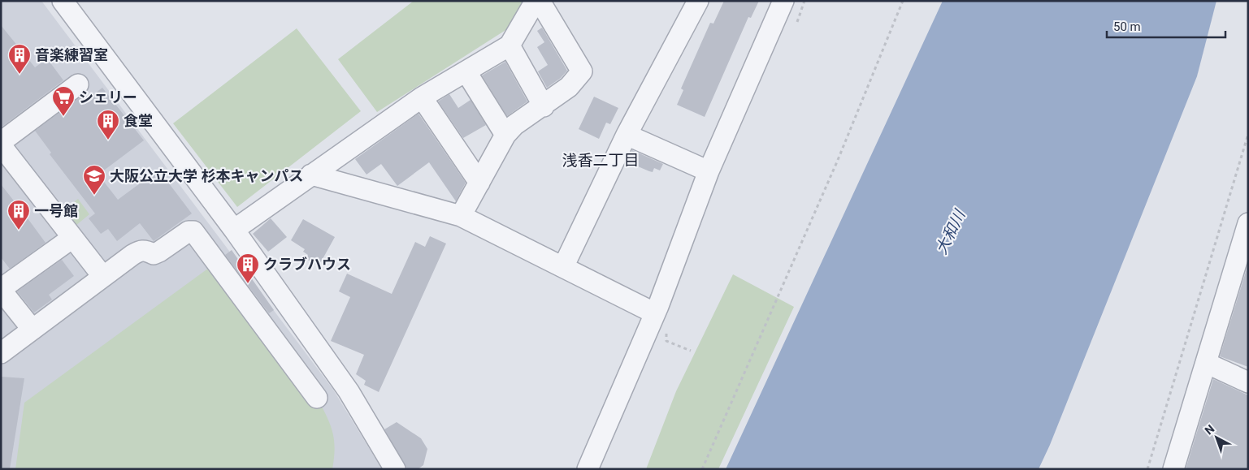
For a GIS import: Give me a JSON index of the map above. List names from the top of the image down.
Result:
{
  "districts": ["浅香二丁目"],
  "water": ["大和川"],
  "places": {
    "building": [
      "音楽練習室",
      "食堂",
      "一号館",
      "クラブハウス"
    ],
    "supermarket": ["シェリー"],
    "school or university": ["大阪公立大学 杉本キャンパス"]
  },
  "scale_bar": "50 m",
  "north": "top left"
}
